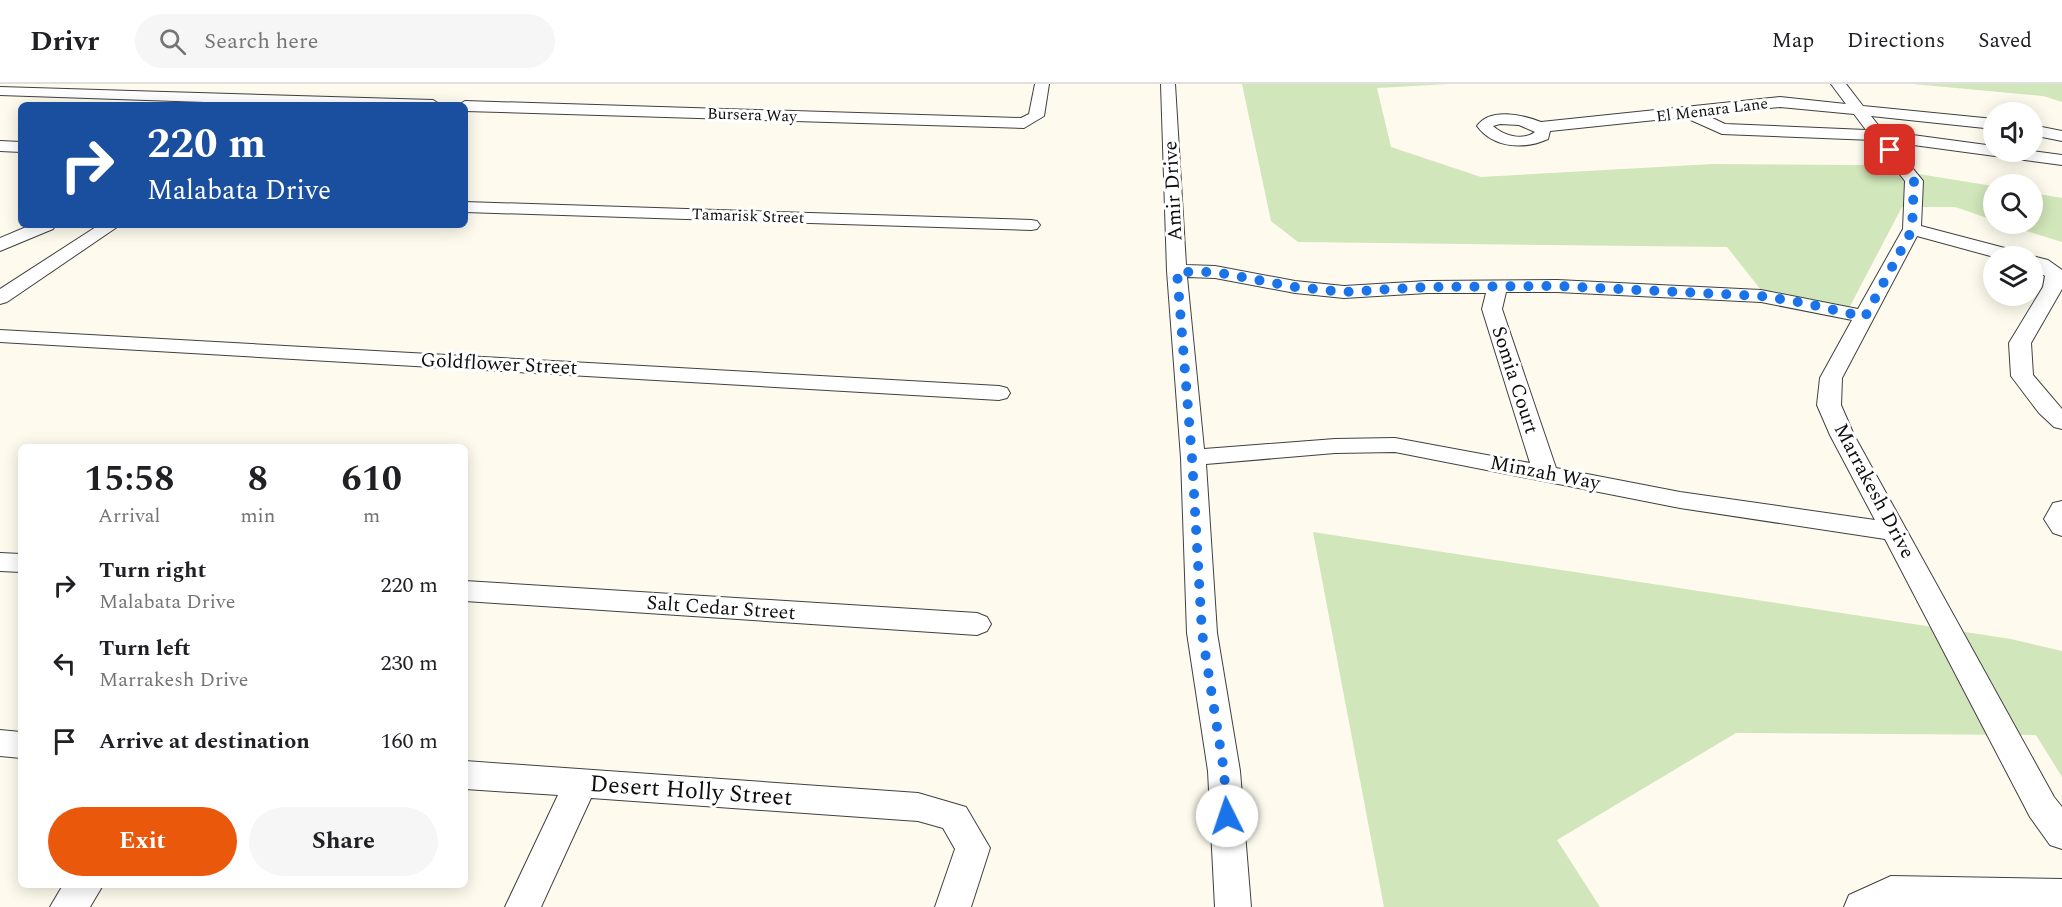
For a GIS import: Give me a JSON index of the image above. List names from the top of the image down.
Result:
{
  "streets": {
    "street": [
      "El Menara Lane",
      "Bursera Way",
      "Amir Drive",
      "Tamarisk Street",
      "Goldflower Street",
      "Somia Court",
      "Minzah Way",
      "Marrakesh Drive",
      "Salt Cedar Street",
      "Desert Holly Street"
    ]
  },
  "crossings": [
    ["El Menara Lane", "Marrakesh Drive"],
    ["Amir Drive", "Minzah Way"],
    ["Somia Court", "Minzah Way"],
    ["Minzah Way", "Marrakesh Drive"]
  ],
  "page": {
    "header": "Drivr",
    "search": "Search here",
    "nav": ["Map", "Directions", "Saved"],
    "turn": ["220 m", "Malabata Drive"],
    "eta": [
      "15:58",
      "Arrival",
      "8",
      "min",
      "610",
      "m"
    ],
    "list": [
      {
        "name": "Turn right",
        "note": "Malabata Drive",
        "value": "220 m"
      },
      {
        "name": "Turn left",
        "note": "Marrakesh Drive",
        "value": "230 m"
      },
      {
        "name": "Arrive at destination",
        "value": "160 m"
      }
    ],
    "buttons": ["Exit", "Share"]
  }
}
